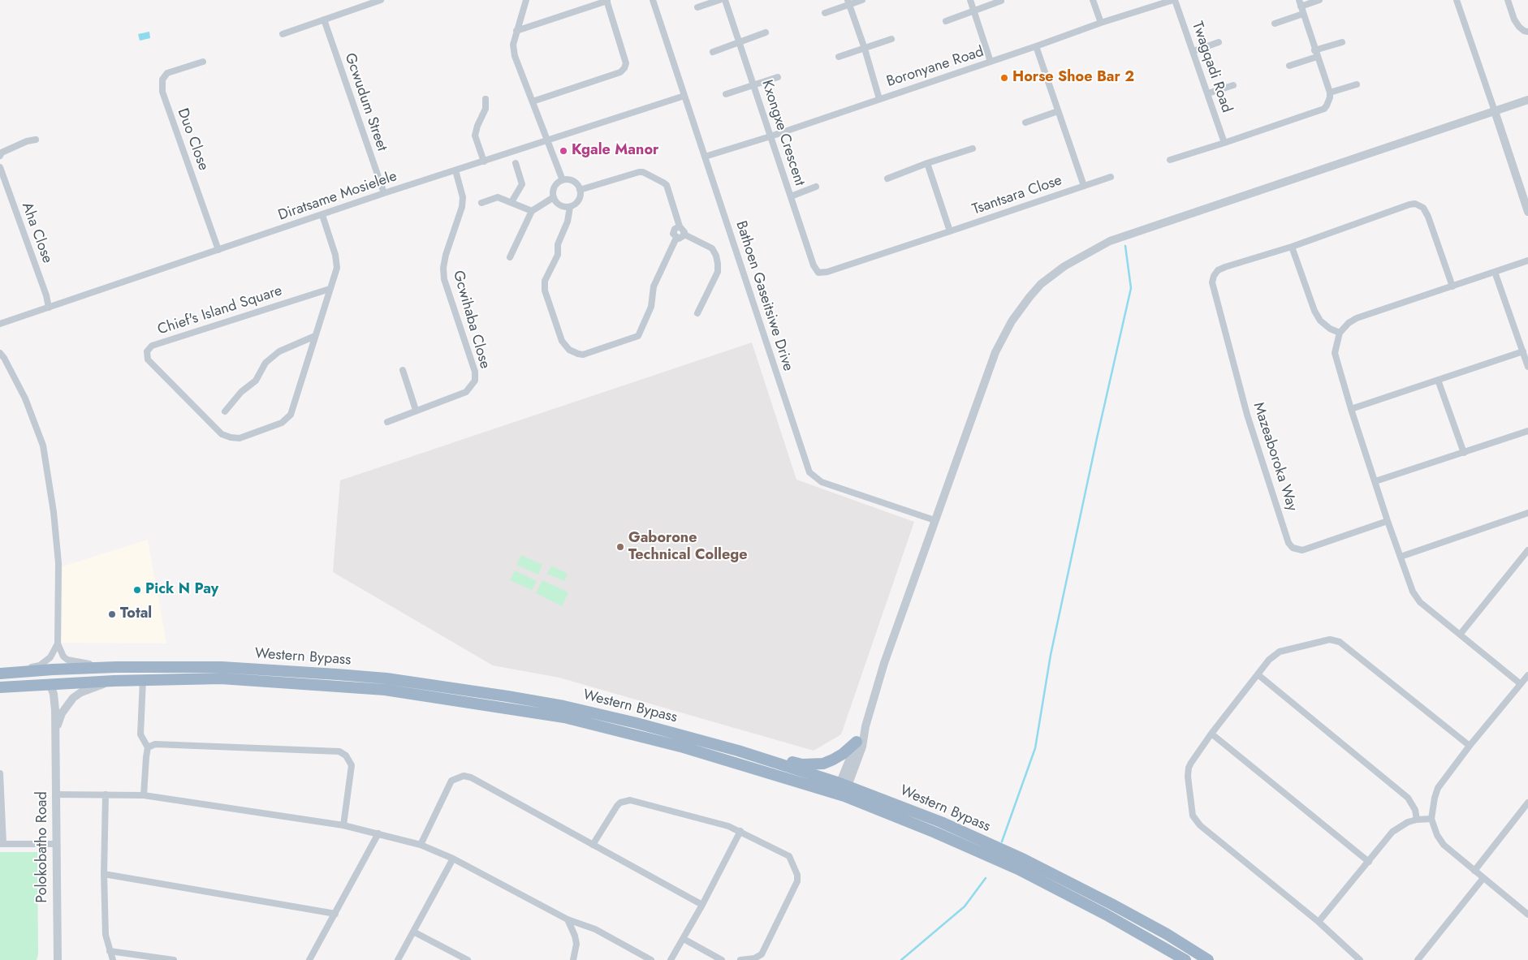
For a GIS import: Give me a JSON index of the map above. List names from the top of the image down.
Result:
{
  "streets": {
    "highway": ["Western Bypass"],
    "street": [
      "Boronyane Road",
      "Twagqadi Road",
      "Gcwudum Street",
      "Kxongxe Crescent",
      "Duo Close",
      "Tsantsara Close",
      "Diratsame Mosielele",
      "Aha Close",
      "Bathoen Gaseitsiwe Drive",
      "Chief's Island Square",
      "Gcwihaba Close",
      "Mazeaboroka Way",
      "Polokobatho Road"
    ]
  },
  "crossings": [
    ["Boronyane Road", "Twagqadi Road"],
    ["Boronyane Road", "Kxongxe Crescent"],
    ["Boronyane Road", "Tsantsara Close"],
    ["Boronyane Road", "Bathoen Gaseitsiwe Drive"],
    ["Gcwudum Street", "Diratsame Mosielele"],
    ["Kxongxe Crescent", "Tsantsara Close"],
    ["Duo Close", "Diratsame Mosielele"],
    ["Diratsame Mosielele", "Aha Close"],
    ["Diratsame Mosielele", "Bathoen Gaseitsiwe Drive"],
    ["Diratsame Mosielele", "Chief's Island Square"],
    ["Diratsame Mosielele", "Gcwihaba Close"],
    ["Western Bypass", "Polokobatho Road"]
  ],
  "places": [
    "Horse Shoe Bar 2",
    "Kgale Manor",
    "Gaborone Technical College",
    "Pick N Pay",
    "Total"
  ]
}
